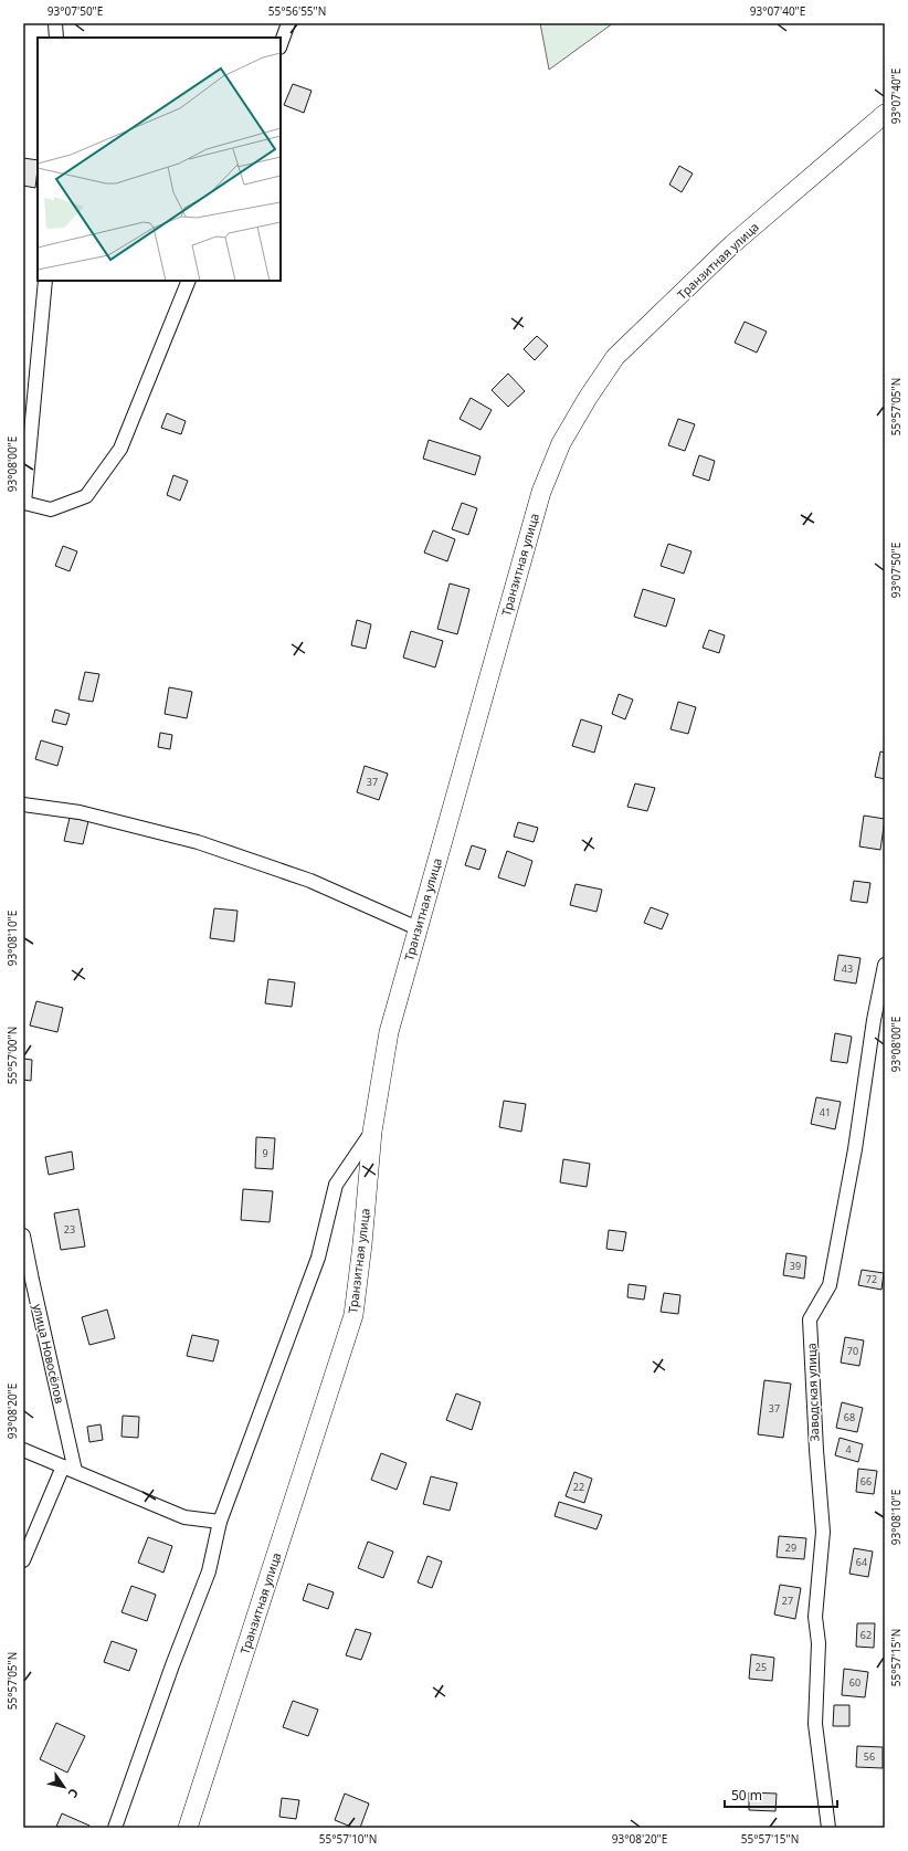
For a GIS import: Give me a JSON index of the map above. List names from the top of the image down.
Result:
{
  "streets": {
    "main road": ["Транзитная улица"],
    "street": ["улица Новосёлов", "Заводская улица"]
  },
  "house_numbers": [
    "37",
    "43",
    "41",
    "9",
    "23",
    "39",
    "72",
    "70",
    "37",
    "68",
    "4",
    "66",
    "22",
    "29",
    "64",
    "27",
    "62",
    "25",
    "60",
    "56"
  ],
  "scale_bar": "50 m",
  "north": "bottom right",
  "coordinates": [
    "93°07'50\"E",
    "55°56'55\"N",
    "93°07'40\"E",
    "55°57'05\"N",
    "93°08'00\"E",
    "93°08'10\"E",
    "55°57'00\"N",
    "93°08'20\"E",
    "55°57'15\"N",
    "55°57'10\"N"
  ]
}
